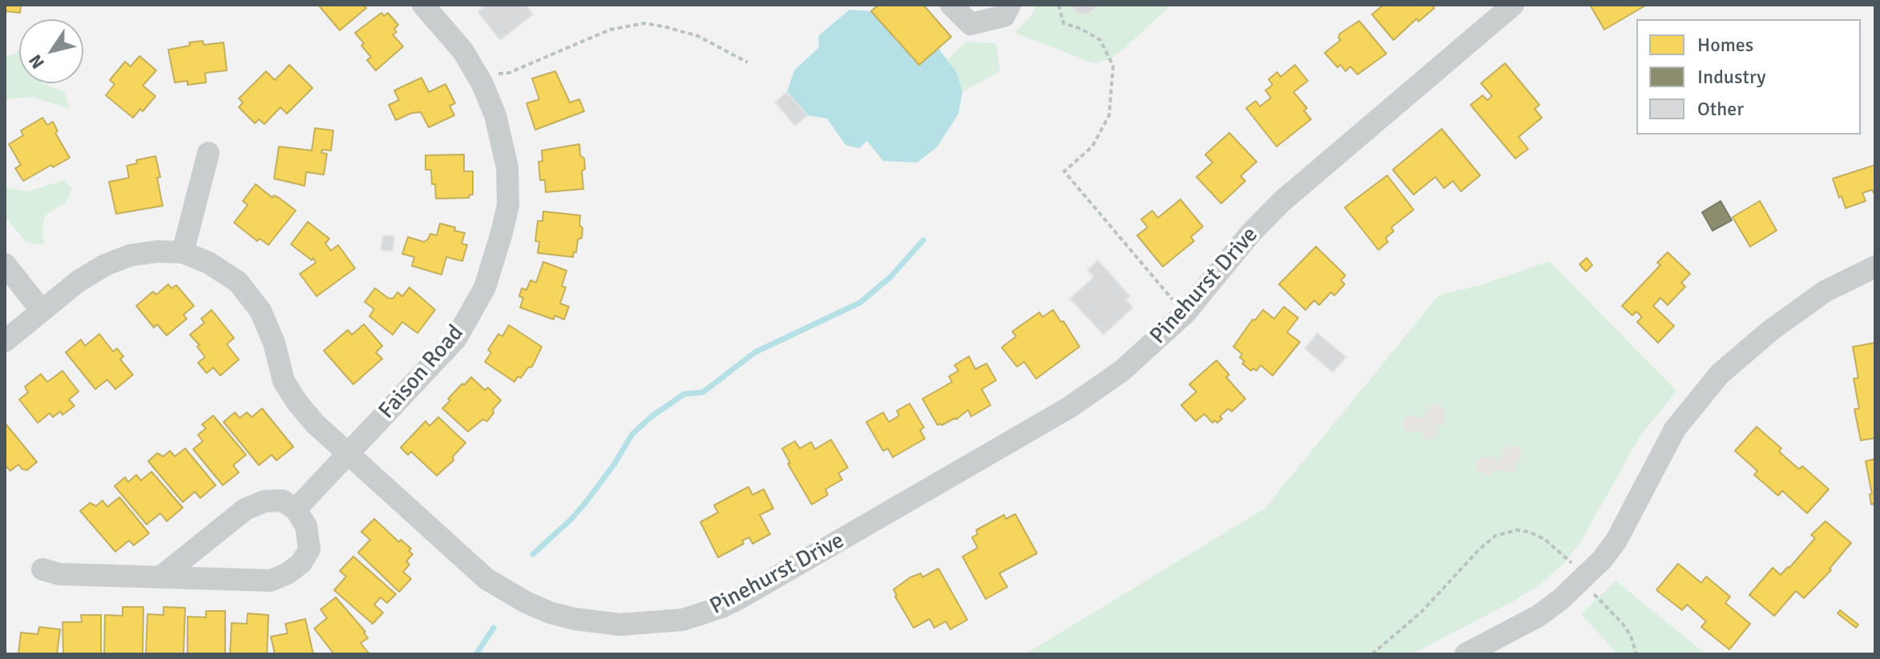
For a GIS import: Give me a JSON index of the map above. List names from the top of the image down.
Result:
{
  "streets": {
    "street": ["Pinehurst Drive", "Faison Road"]
  },
  "crossings": [
    ["Pinehurst Drive", "Faison Road"]
  ],
  "legend": ["Homes", "Industry", "Other"],
  "north": "bottom left"
}
